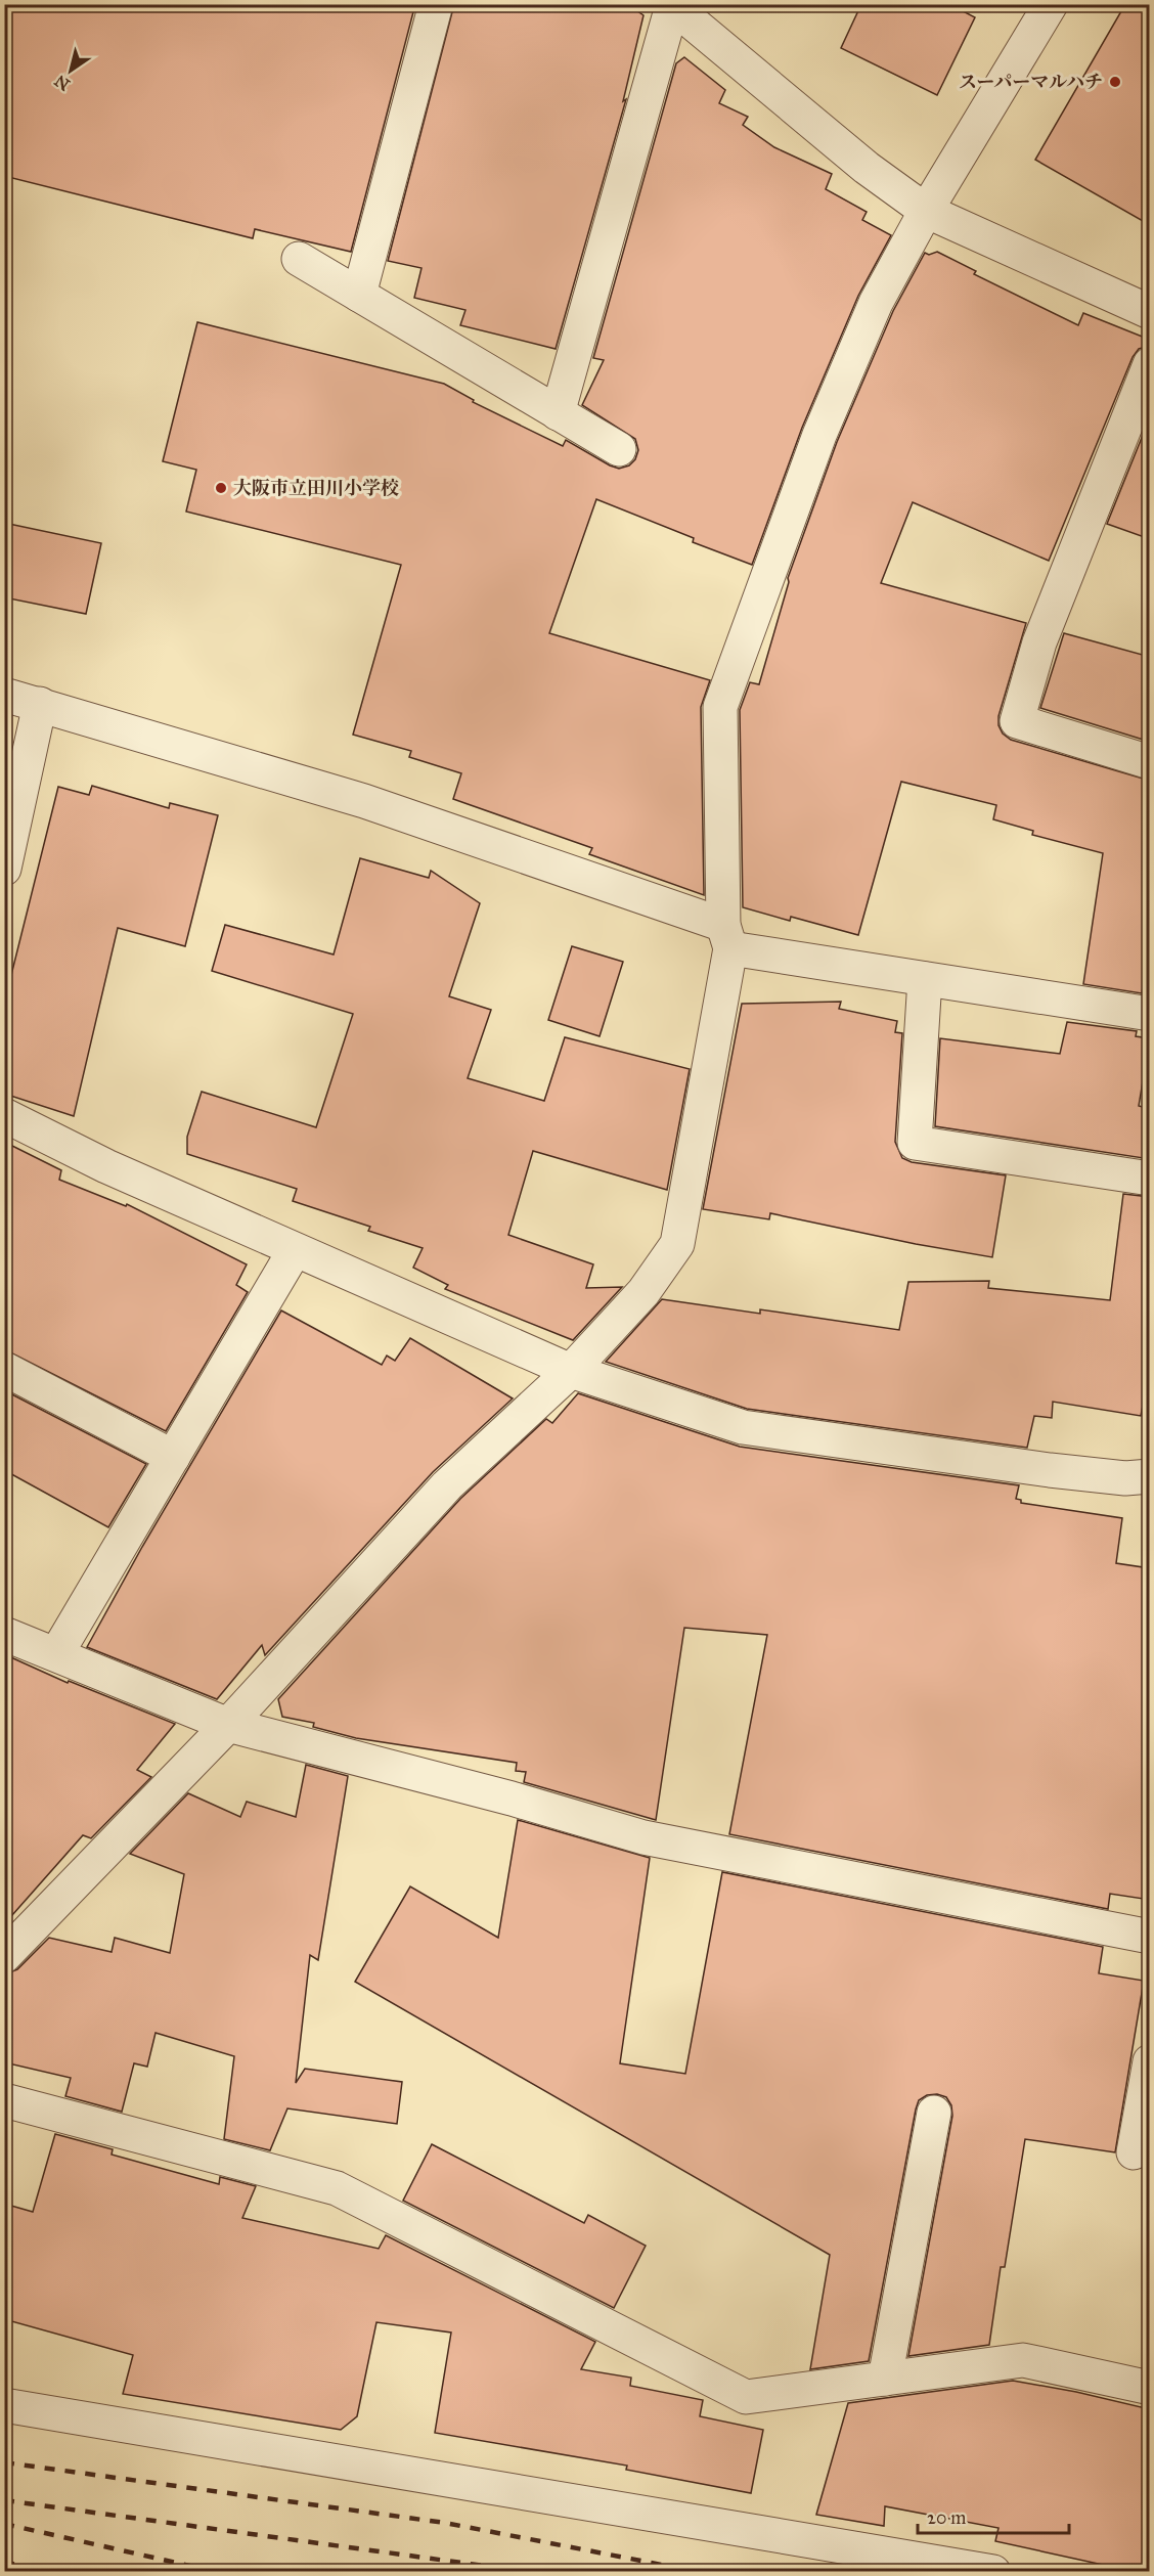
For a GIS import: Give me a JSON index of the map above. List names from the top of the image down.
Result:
{
  "places": ["スーパーマルハチ", "大阪市立田川小学校"],
  "scale_bar": "20 m",
  "north": "bottom left"
}
